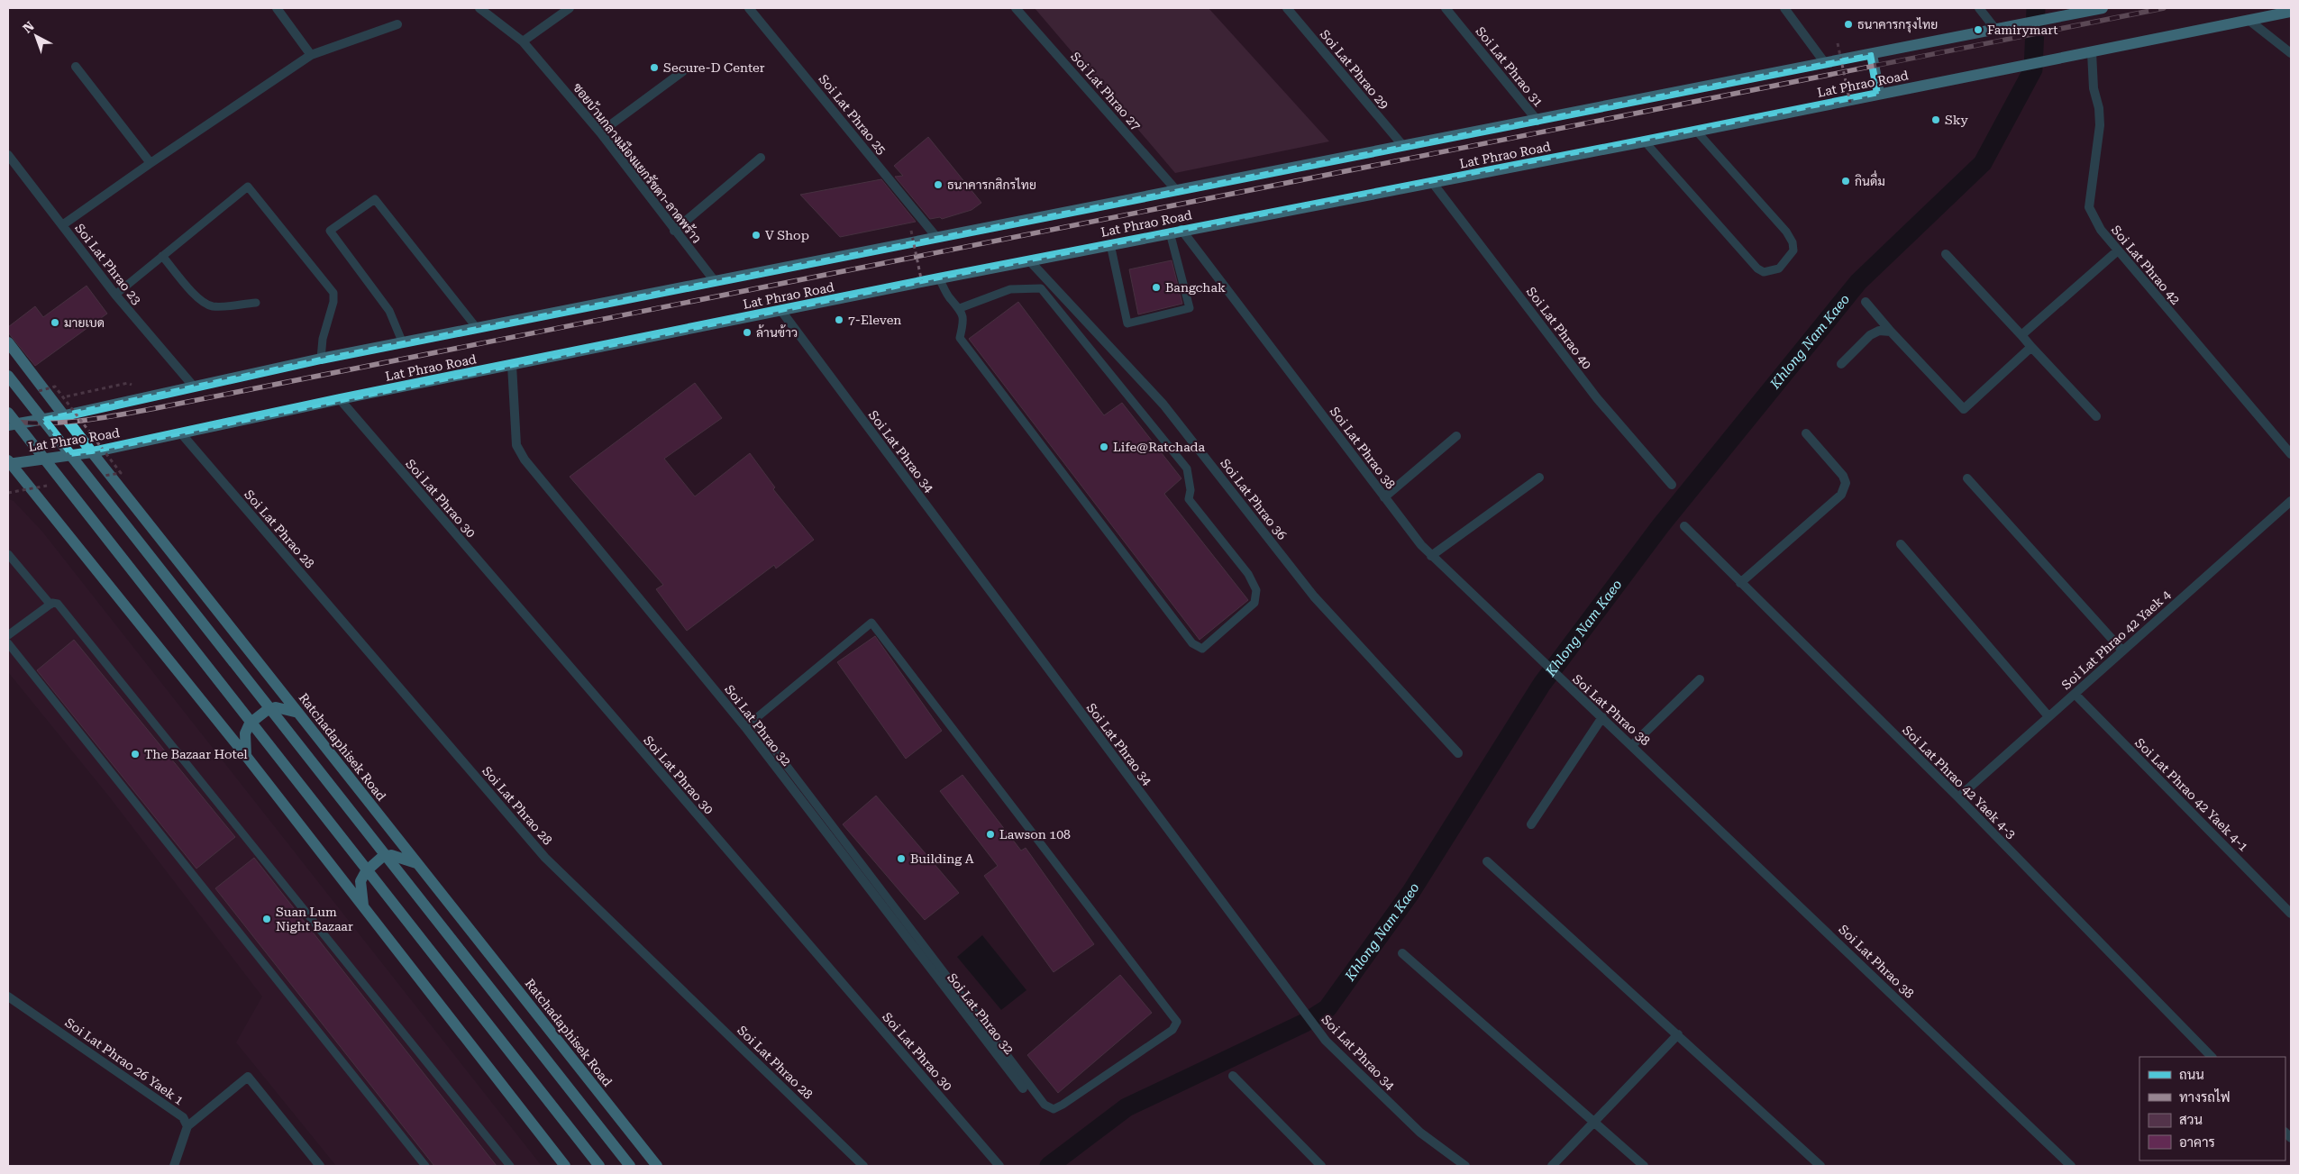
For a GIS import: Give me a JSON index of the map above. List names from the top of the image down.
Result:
{
  "streets": {
    "main road": ["Lat Phrao Road", "Ratchadaphisek Road"],
    "street": [
      "Soi Lat Phrao 31",
      "Soi Lat Phrao 29",
      "Soi Lat Phrao 27",
      "Soi Lat Phrao 25",
      "ซอยบ้านกลางเมืองแยกรัชดา-ลาดพร้าว",
      "Soi Lat Phrao 23",
      "Soi Lat Phrao 42",
      "Soi Lat Phrao 40",
      "Soi Lat Phrao 38",
      "Soi Lat Phrao 34",
      "Soi Lat Phrao 30",
      "Soi Lat Phrao 36",
      "Soi Lat Phrao 28",
      "Soi Lat Phrao 42 Yaek 4",
      "Soi Lat Phrao 32",
      "Soi Lat Phrao 42 Yaek 4-3",
      "Soi Lat Phrao 42 Yaek 4-1",
      "Soi Lat Phrao 26 Yaek 1"
    ]
  },
  "crossings": [
    ["Soi Lat Phrao 31", "Lat Phrao Road"],
    ["Soi Lat Phrao 29", "Lat Phrao Road"],
    ["Lat Phrao Road", "Soi Lat Phrao 27"],
    ["Lat Phrao Road", "Soi Lat Phrao 25"],
    ["Lat Phrao Road", "ซอยบ้านกลางเมืองแยกรัชดา-ลาดพร้าว"],
    ["Lat Phrao Road", "Soi Lat Phrao 23"],
    ["Lat Phrao Road", "Soi Lat Phrao 42"],
    ["Lat Phrao Road", "Soi Lat Phrao 40"],
    ["Lat Phrao Road", "Soi Lat Phrao 38"],
    ["Lat Phrao Road", "Soi Lat Phrao 34"],
    ["Lat Phrao Road", "Soi Lat Phrao 30"],
    ["Lat Phrao Road", "Soi Lat Phrao 36"],
    ["Lat Phrao Road", "Soi Lat Phrao 28"],
    ["Lat Phrao Road", "Soi Lat Phrao 32"],
    ["Lat Phrao Road", "Ratchadaphisek Road"],
    ["Soi Lat Phrao 42 Yaek 4", "Soi Lat Phrao 42 Yaek 4-3"],
    ["Soi Lat Phrao 42 Yaek 4", "Soi Lat Phrao 42 Yaek 4-1"]
  ],
  "water": ["Khlong Nam Kaeo"],
  "places": [
    "ธนาคารกรุงไทย",
    "Famirymart",
    "Secure-D Center",
    "Sky",
    "กินดื่ม",
    "ธนาคารกสิกรไทย",
    "V Shop",
    "Bangchak",
    "7-Eleven",
    "มายเบด",
    "ล้านข้าว",
    "Life@Ratchada",
    "The Bazaar Hotel",
    "Lawson 108",
    "Building A",
    "Suan Lum Night Bazaar"
  ],
  "legend": [
    "ถนน",
    "ทางรถไฟ",
    "สวน",
    "อาคาร"
  ],
  "north": "top left"
}
